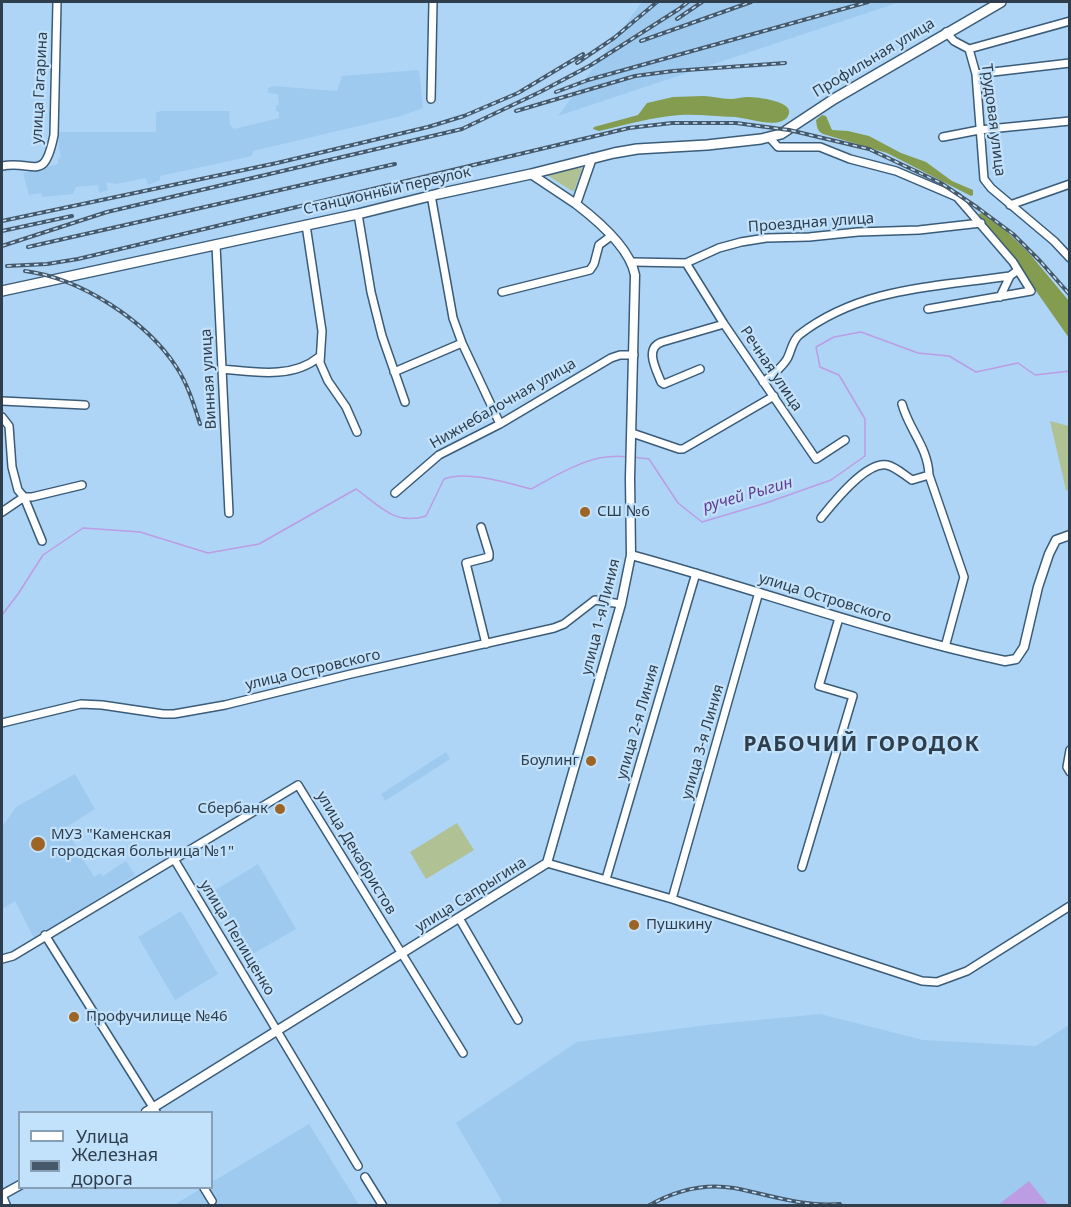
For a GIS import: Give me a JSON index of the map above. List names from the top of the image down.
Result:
{
  "streets": {
    "main road": ["Профильная улица", "Станционный переулок"],
    "street": [
      "улица Гагарина",
      "Трудовая улица",
      "Проездная улица",
      "Речная улица",
      "Винная улица",
      "Нижнебалочная улица",
      "улица Островского",
      "улица 1-я Линия",
      "улица 2-я Линия",
      "улица 3-я Линия",
      "улица Декабристов",
      "улица Сапрыгина",
      "улица Пелищенко"
    ]
  },
  "crossings": [
    ["Профильная улица", "Трудовая улица"],
    ["Профильная улица", "Станционный переулок"],
    ["Станционный переулок", "Винная улица"],
    ["Проездная улица", "Речная улица"],
    ["Проездная улица", "улица 1-я Линия"],
    ["Нижнебалочная улица", "улица 1-я Линия"],
    ["улица Островского", "улица 1-я Линия"],
    ["улица Островского", "улица 2-я Линия"],
    ["улица Островского", "улица 3-я Линия"],
    ["улица 1-я Линия", "улица Сапрыгина"],
    ["улица 2-я Линия", "улица Сапрыгина"],
    ["улица 3-я Линия", "улица Сапрыгина"],
    ["улица Декабристов", "улица Сапрыгина"],
    ["улица Декабристов", "улица Пелищенко"],
    ["улица Сапрыгина", "улица Пелищенко"]
  ],
  "districts": ["РАБОЧИЙ ГОРОДОК"],
  "water": ["ручей Рыгин"],
  "places": [
    "СШ №6",
    "Боулинг",
    "Сбербанк",
    "МУЗ \"Каменская городская больница №1\"",
    "Пушкину",
    "Профучилище №46"
  ],
  "legend": ["Улица", "Железная дорога"]
}
